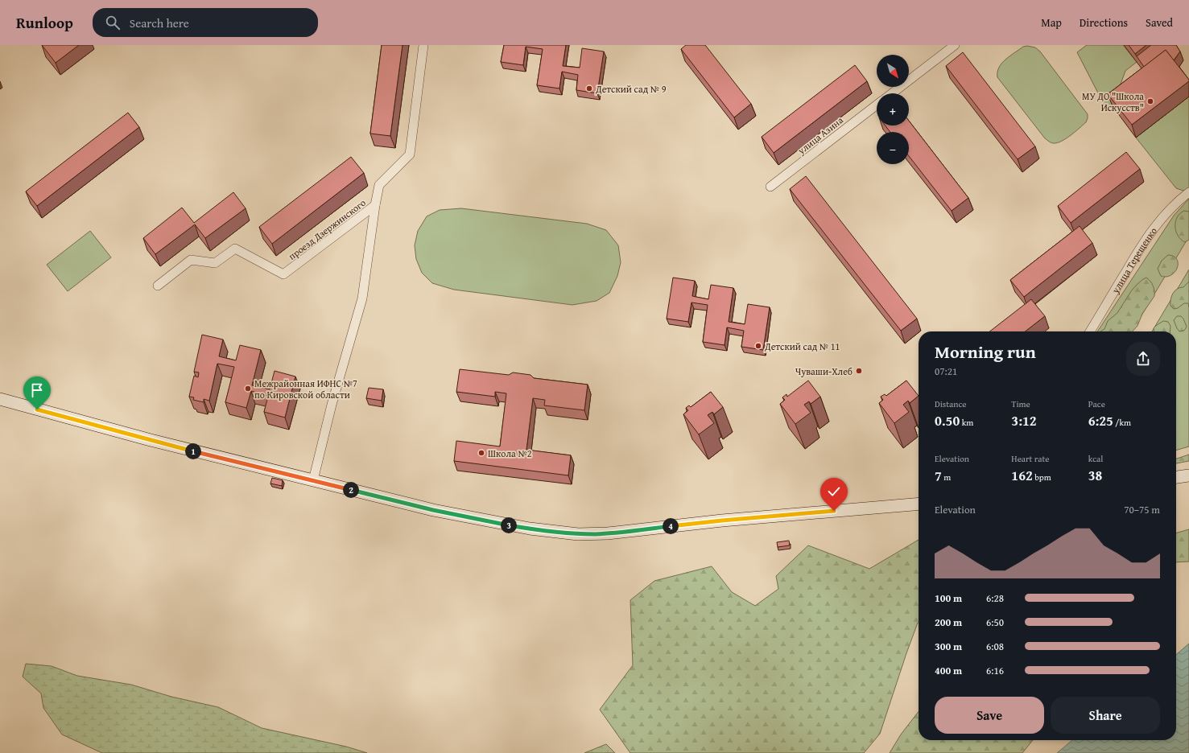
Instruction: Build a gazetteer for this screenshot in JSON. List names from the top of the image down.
{
  "streets": {
    "street": ["улица Азина", "проезд Дзержинского", "улица Терещенко"]
  },
  "places": [
    "Детский сад № 9",
    "МУ ДО \"Школа Искусств\"",
    "Детский сад № 11",
    "Чуваши-Хлеб",
    "Межрайонная ИФНС №7 по Кировской области",
    "Школа №2"
  ],
  "north": "bottom right",
  "page": {
    "header": "Runloop",
    "search": "Search here",
    "nav": ["Map", "Directions", "Saved"],
    "map_buttons": ["+", "−"],
    "heading": ["Morning run", "07:21"],
    "stats": [
      ["Distance", "0.50 km"],
      ["Time", "3:12"],
      ["Pace", "6:25 /km"],
      ["Elevation", "7 m"],
      ["Heart rate", "162 bpm"],
      ["kcal", "38"]
    ],
    "pins": [
      "1",
      "2",
      "3",
      "4"
    ],
    "chart": ["Elevation", "70–75 m"],
    "list": [
      {
        "name": "100 m",
        "note": "6:28"
      },
      {
        "name": "200 m",
        "note": "6:50"
      },
      {
        "name": "300 m",
        "note": "6:08"
      },
      {
        "name": "400 m",
        "note": "6:16"
      }
    ],
    "buttons": ["Save", "Share"]
  }
}
